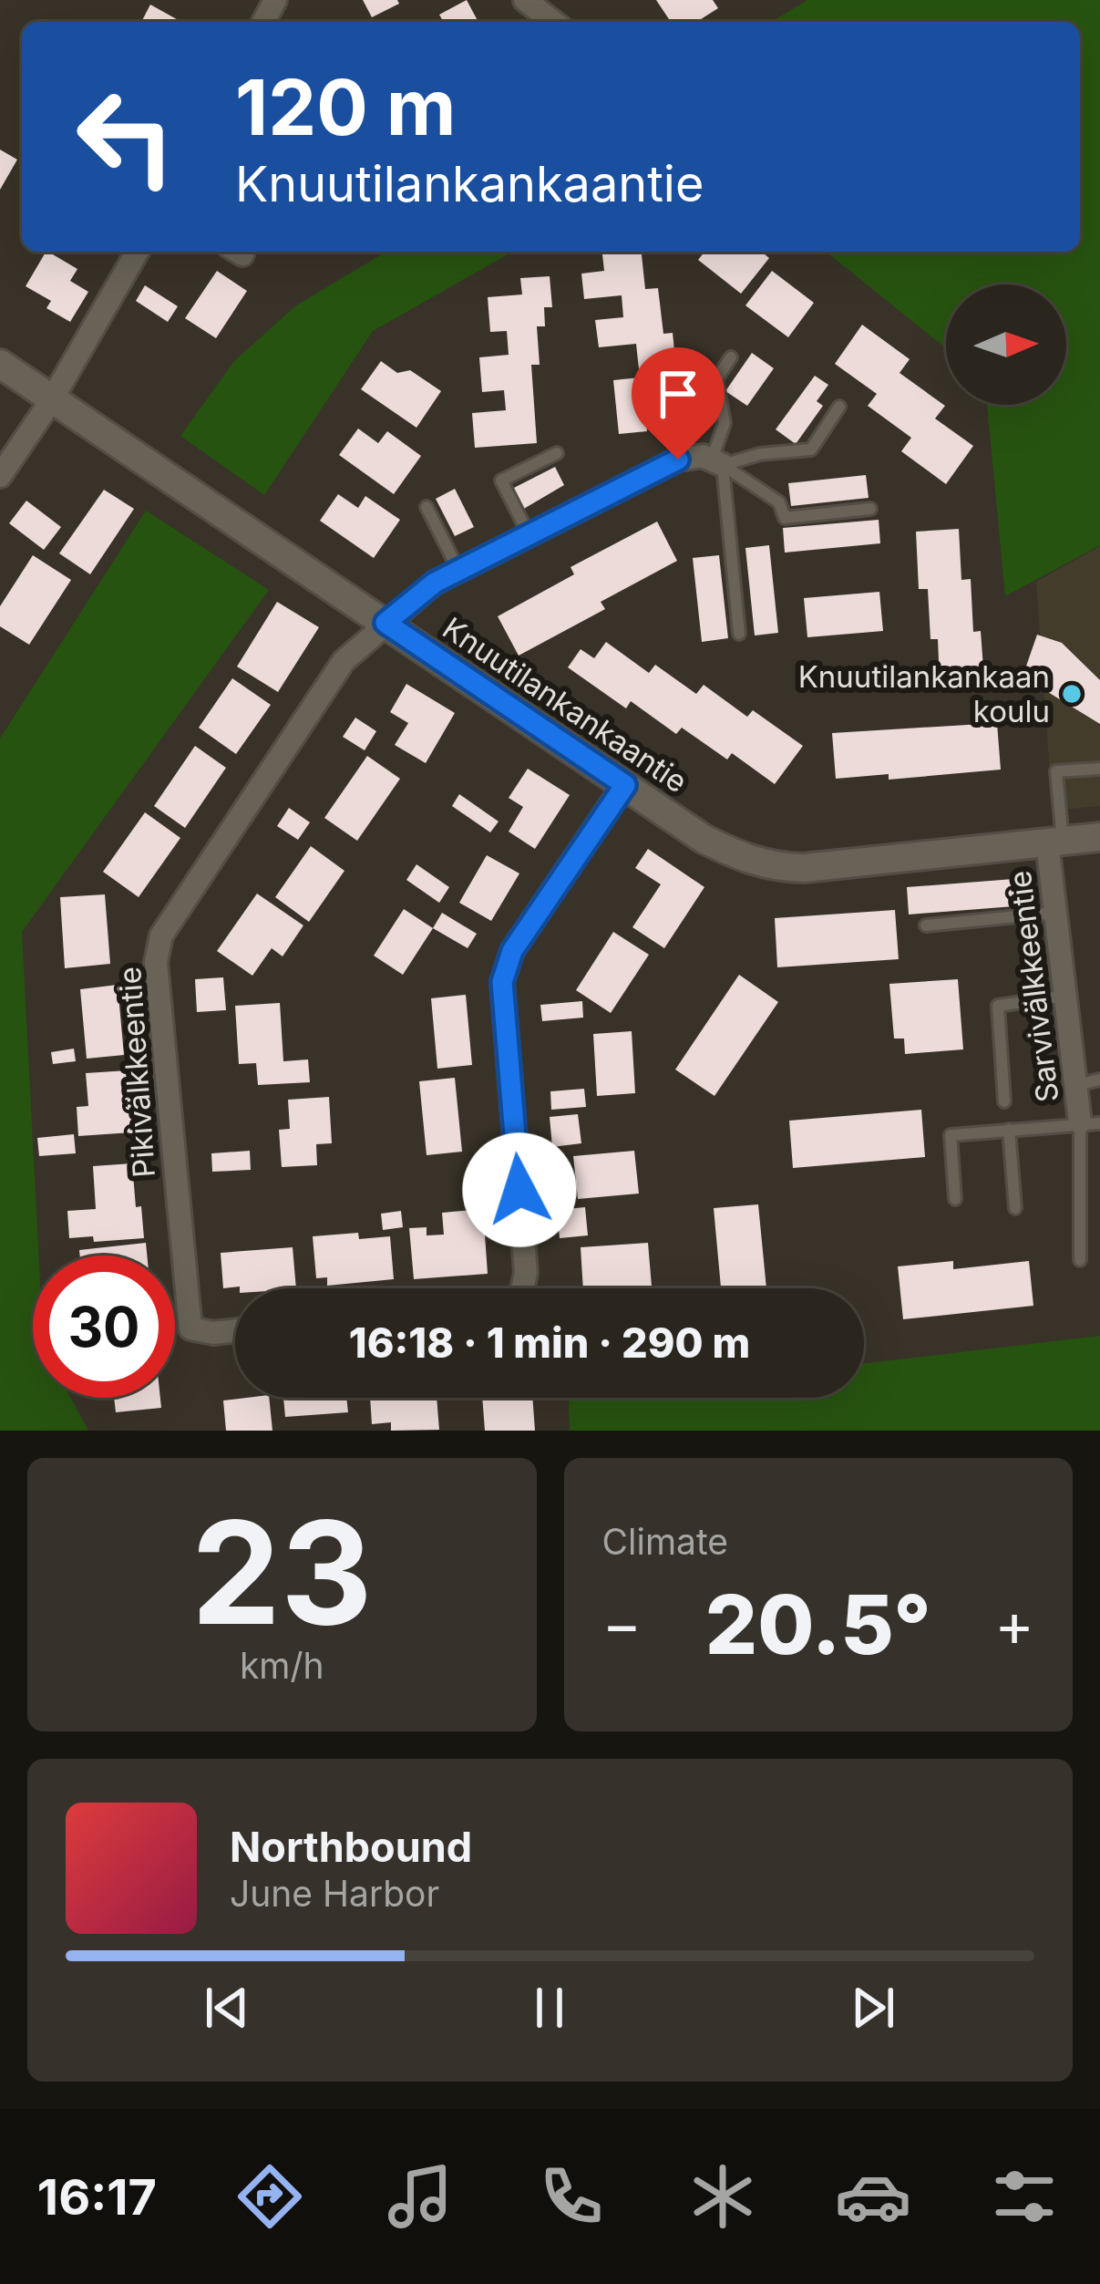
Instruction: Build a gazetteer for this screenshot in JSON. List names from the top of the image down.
{
  "streets": {
    "street": ["Knuutilankankaantie", "Sarvivälkkeentie", "Pikivälkkeentie"]
  },
  "crossings": [
    ["Knuutilankankaantie", "Sarvivälkkeentie"],
    ["Knuutilankankaantie", "Pikivälkkeentie"]
  ],
  "places": ["Knuutilankankaan koulu"],
  "north": "right",
  "page": {
    "turn": ["120 m", "Knuutilankankaantie"],
    "limit": "30",
    "trip": "16:18 · 1 min · 290 m",
    "tile": [
      ["23", "km/h"],
      "Climate"
    ],
    "heat": ["−", "20.5°", "+"],
    "song": ["Northbound", "June Harbor"],
    "tabs": "16:17"
  }
}
